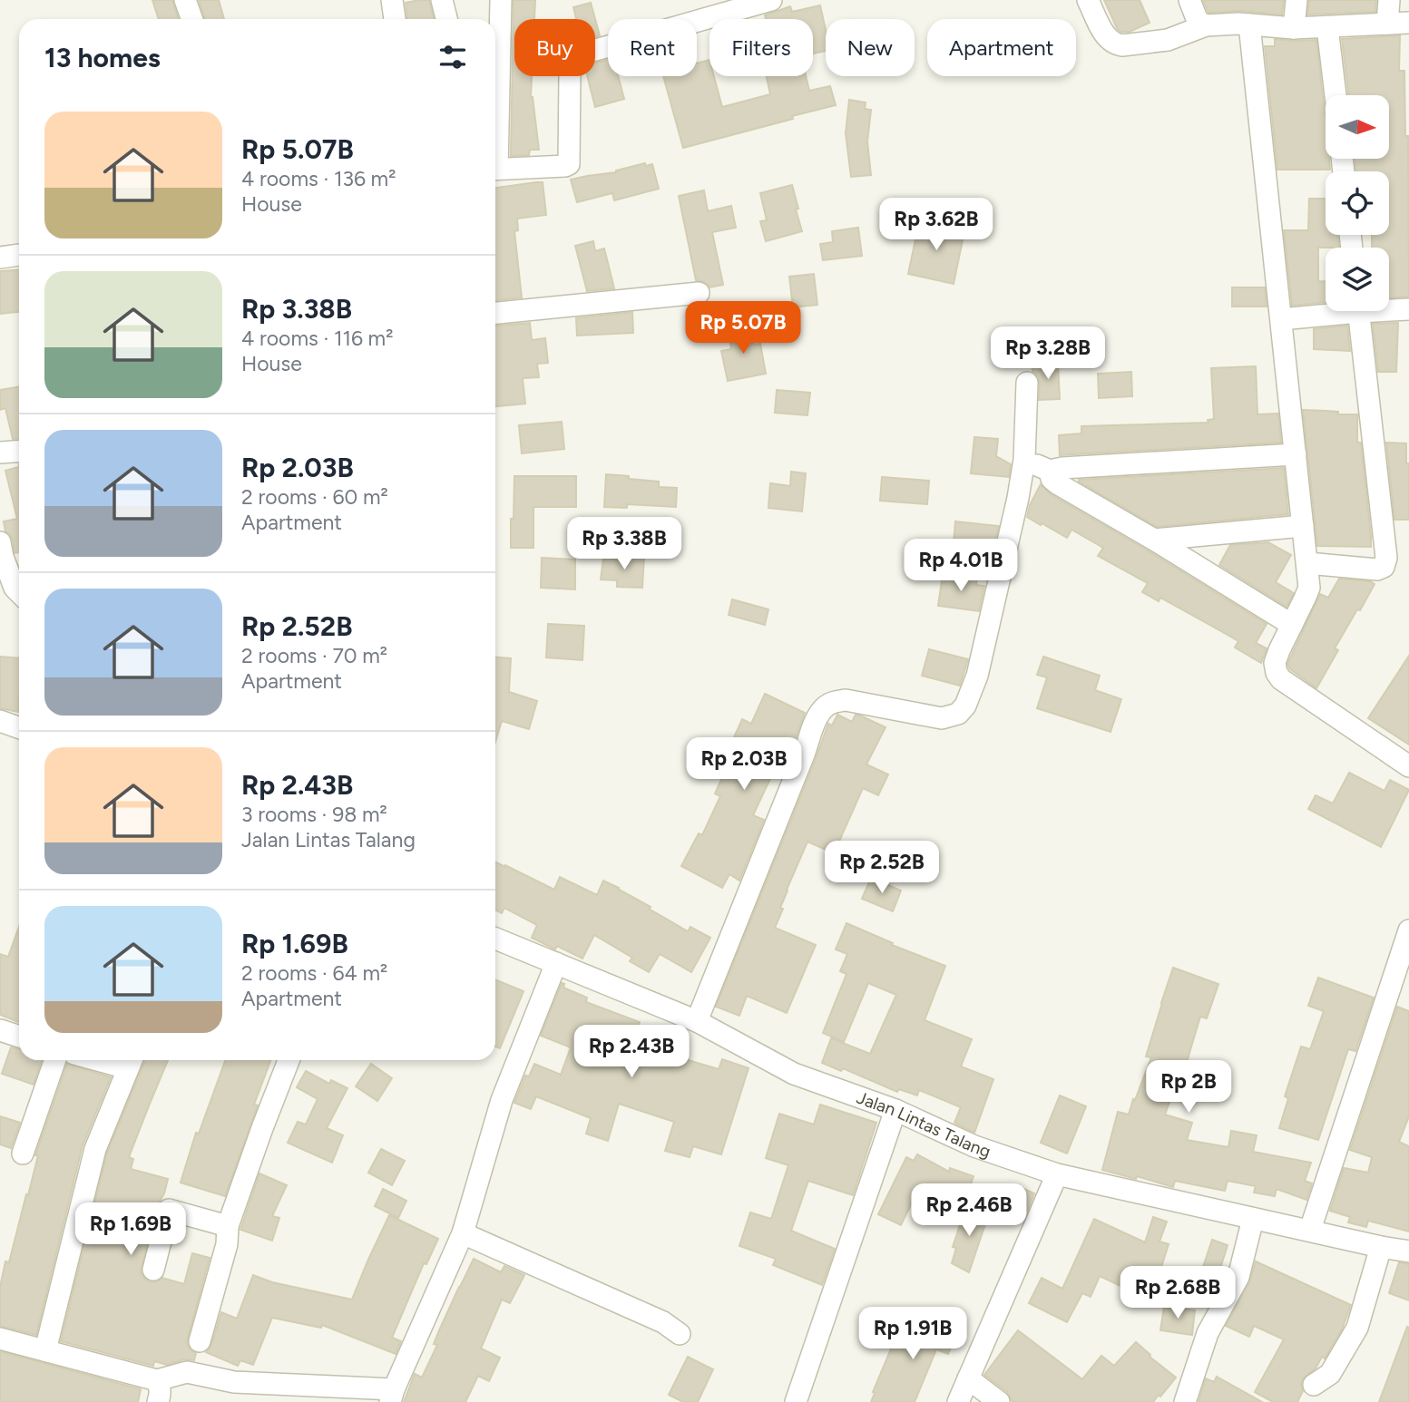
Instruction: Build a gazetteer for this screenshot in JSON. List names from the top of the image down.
{
  "streets": {
    "street": ["Jalan Lintas Talang"]
  },
  "north": "right",
  "page": {
    "chip": [
      "Buy",
      "Rent",
      "Filters",
      "New",
      "Apartment"
    ],
    "heading": "13 homes",
    "list": [
      {
        "name": "Rp 5.07B",
        "note": "4 rooms · 136 m² · House"
      },
      {
        "name": "Rp 3.38B",
        "note": "4 rooms · 116 m² · House"
      },
      {
        "name": "Rp 2.03B",
        "note": "2 rooms · 60 m² · Apartment"
      },
      {
        "name": "Rp 2.52B",
        "note": "2 rooms · 70 m² · Apartment"
      },
      {
        "name": "Rp 2.43B",
        "note": "3 rooms · 98 m² · Jalan Lintas Talang"
      },
      {
        "name": "Rp 1.69B",
        "note": "2 rooms · 64 m² · Apartment"
      }
    ],
    "price": [
      "Rp 3.62B",
      "Rp 5.07B",
      "Rp 3.28B",
      "Rp 3.38B",
      "Rp 4.01B",
      "Rp 2.03B",
      "Rp 2.52B",
      "Rp 2.43B",
      "Rp 2B",
      "Rp 2.46B",
      "Rp 1.69B",
      "Rp 2.68B",
      "Rp 1.91B"
    ]
  }
}
